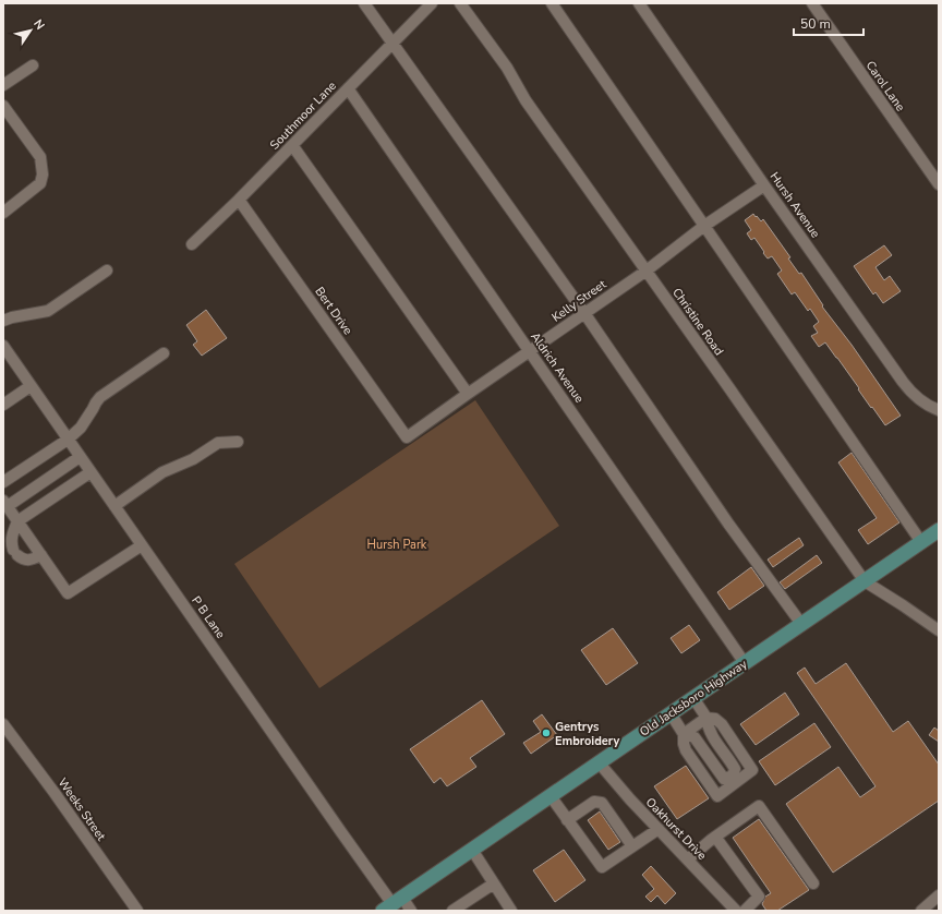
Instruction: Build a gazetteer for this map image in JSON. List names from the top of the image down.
{
  "streets": {
    "main road": ["Old Jacksboro Highway"],
    "street": [
      "Carol Lane",
      "Southmoor Lane",
      "Hursh Avenue",
      "Kelly Street",
      "Bert Drive",
      "Christine Road",
      "Aldrich Avenue",
      "P B Lane",
      "Weeks Street",
      "Oakhurst Drive"
    ]
  },
  "crossings": [
    ["Southmoor Lane", "Bert Drive"],
    ["Southmoor Lane", "Aldrich Avenue"],
    ["Hursh Avenue", "Kelly Street"],
    ["Kelly Street", "Bert Drive"],
    ["Kelly Street", "Christine Road"],
    ["Kelly Street", "Aldrich Avenue"],
    ["Christine Road", "Old Jacksboro Highway"],
    ["Aldrich Avenue", "Old Jacksboro Highway"],
    ["P B Lane", "Old Jacksboro Highway"],
    ["Old Jacksboro Highway", "Oakhurst Drive"]
  ],
  "parks": ["Hursh Park"],
  "places": ["Gentrys Embroidery"],
  "scale_bar": "50 m",
  "north": "top right"
}
